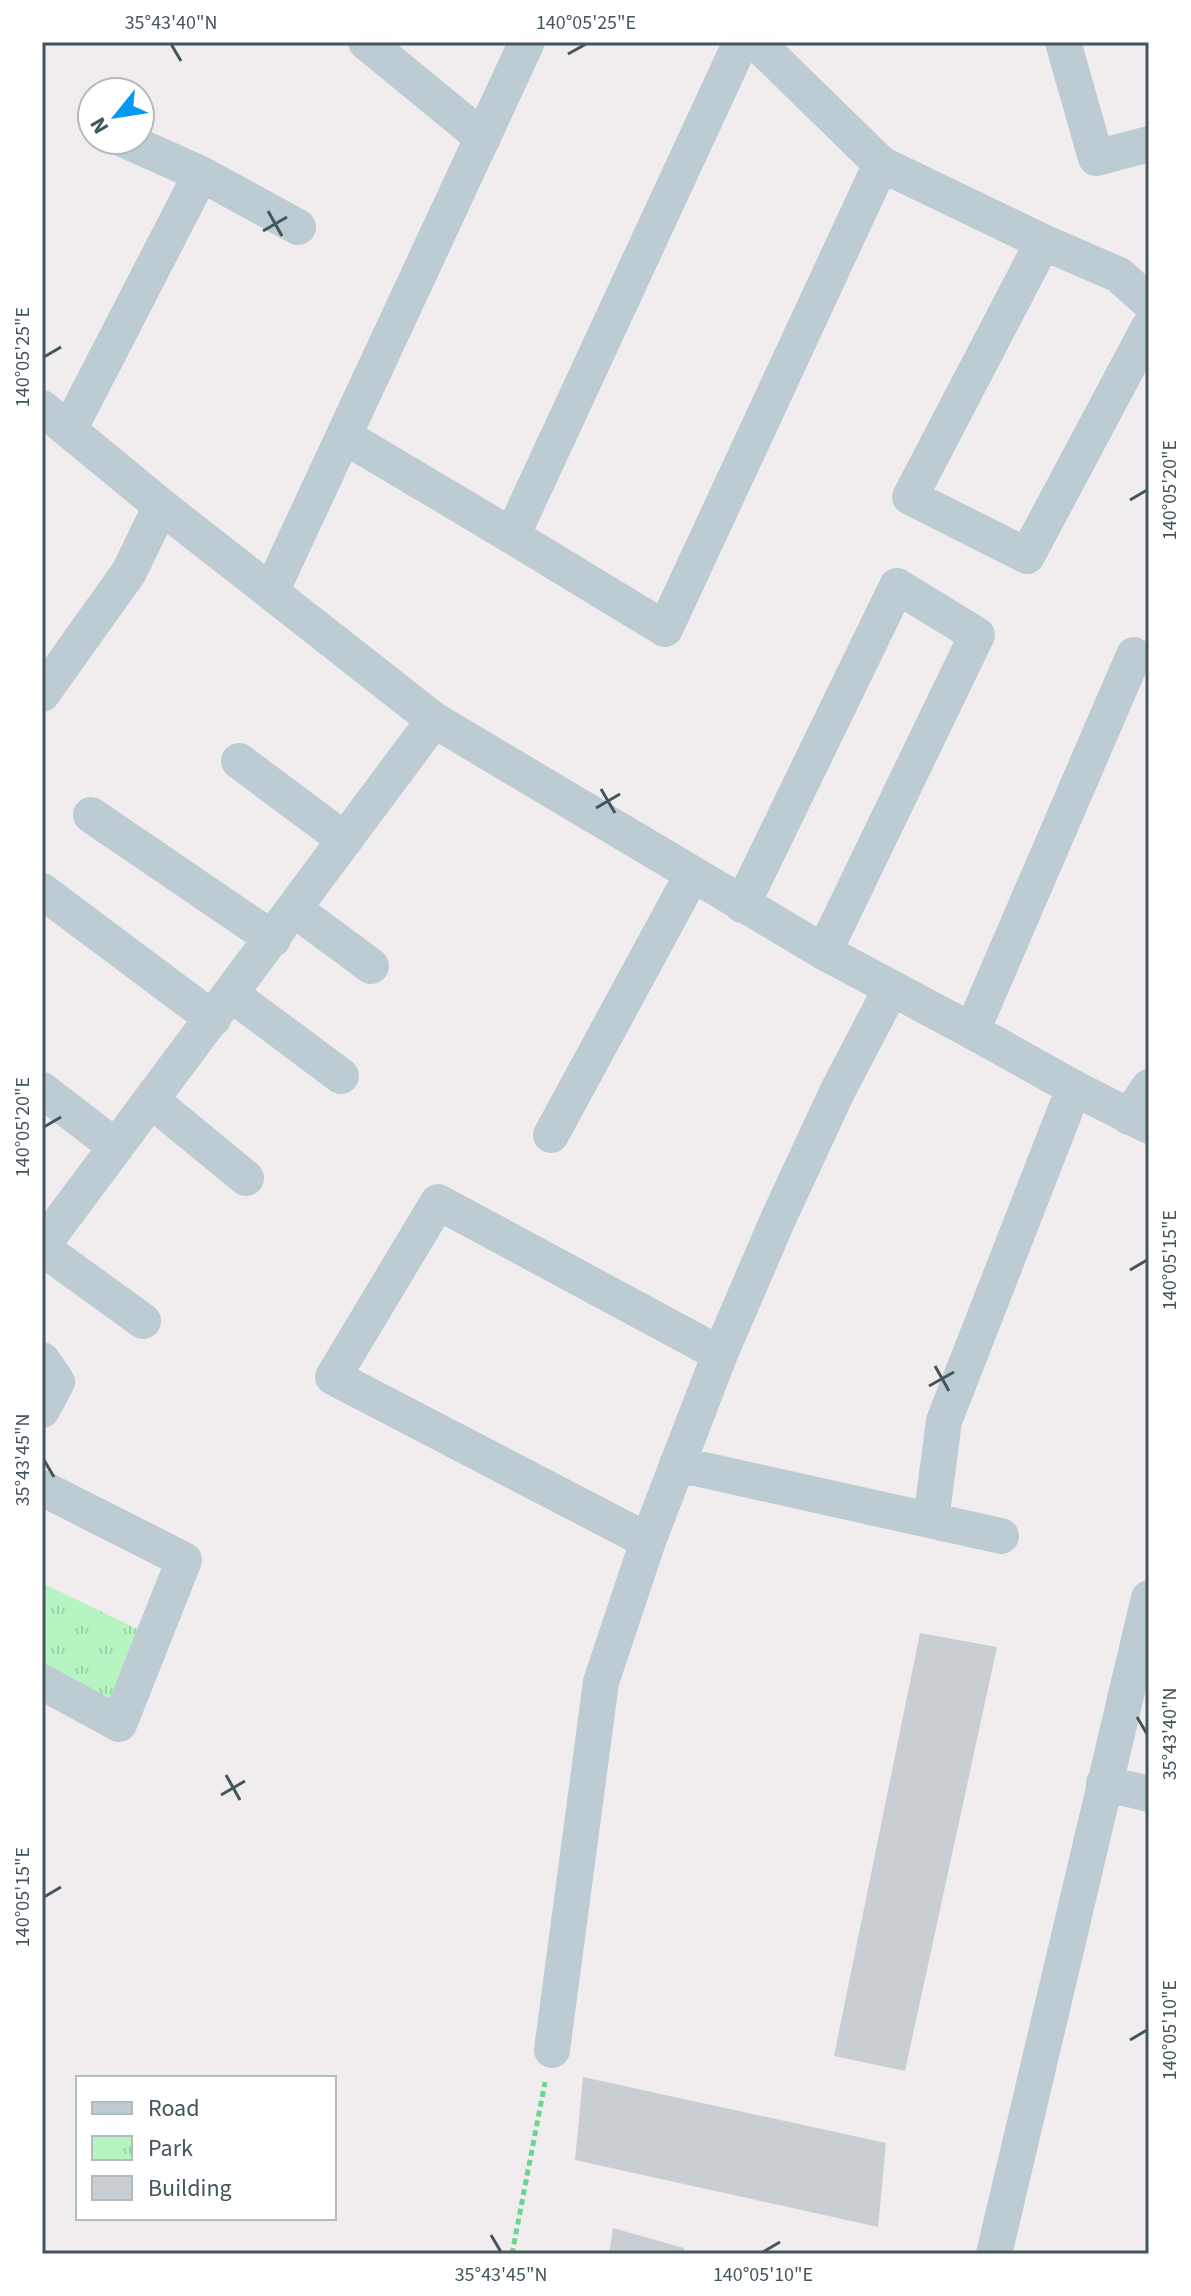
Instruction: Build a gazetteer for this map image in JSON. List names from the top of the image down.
{
  "legend": ["Road", "Park", "Building"],
  "north": "bottom left",
  "coordinates": [
    "35°43'40\"N",
    "140°05'25\"E",
    "140°05'20\"E",
    "140°05'15\"E",
    "35°43'45\"N",
    "140°05'10\"E"
  ]
}
